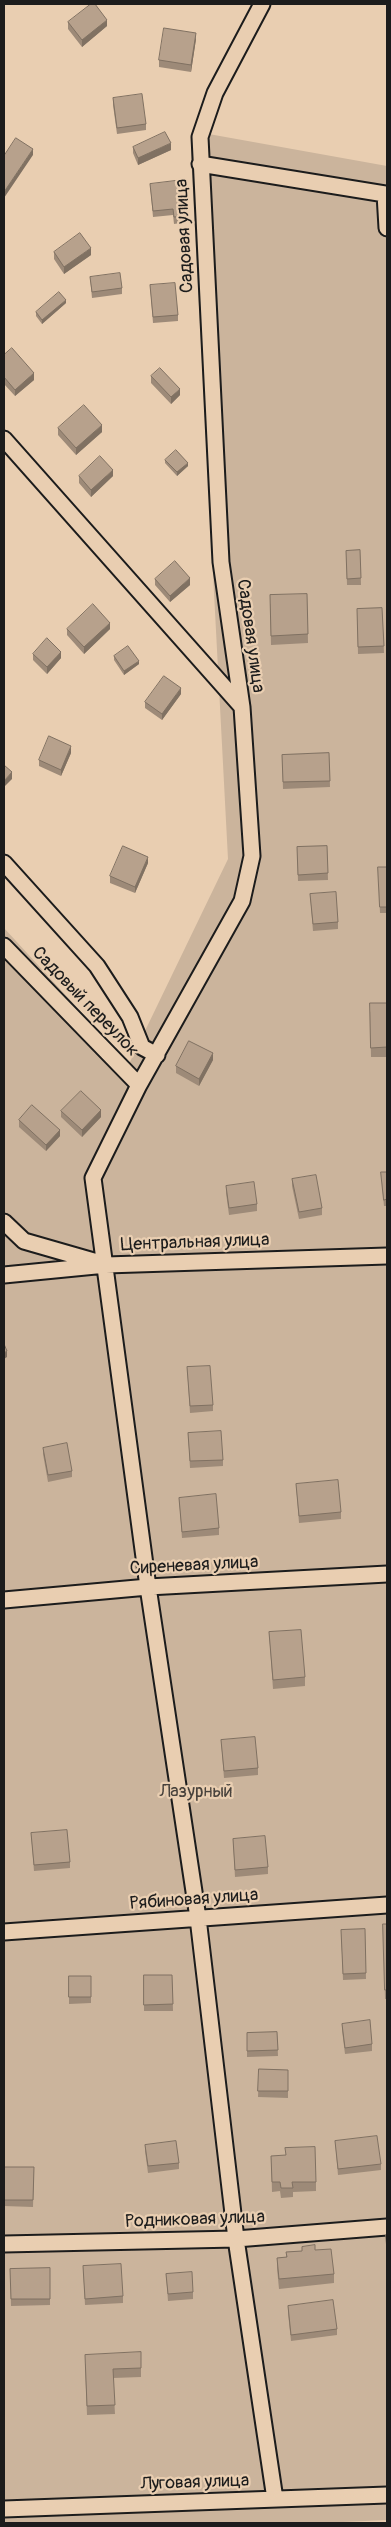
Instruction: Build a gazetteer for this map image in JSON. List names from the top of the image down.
{
  "streets": {
    "street": [
      "Садовая улица",
      "Садовый переулок",
      "Центральная улица",
      "Сиреневая улица",
      "Рябиновая улица",
      "Родниковая улица",
      "Луговая улица"
    ]
  },
  "crossings": [
    ["Садовая улица", "Садовый переулок"],
    ["Садовая улица", "Центральная улица"],
    ["Садовая улица", "Сиреневая улица"],
    ["Садовая улица", "Рябиновая улица"],
    ["Садовая улица", "Родниковая улица"],
    ["Садовая улица", "Луговая улица"]
  ],
  "parks": ["Лазурный"]
}
